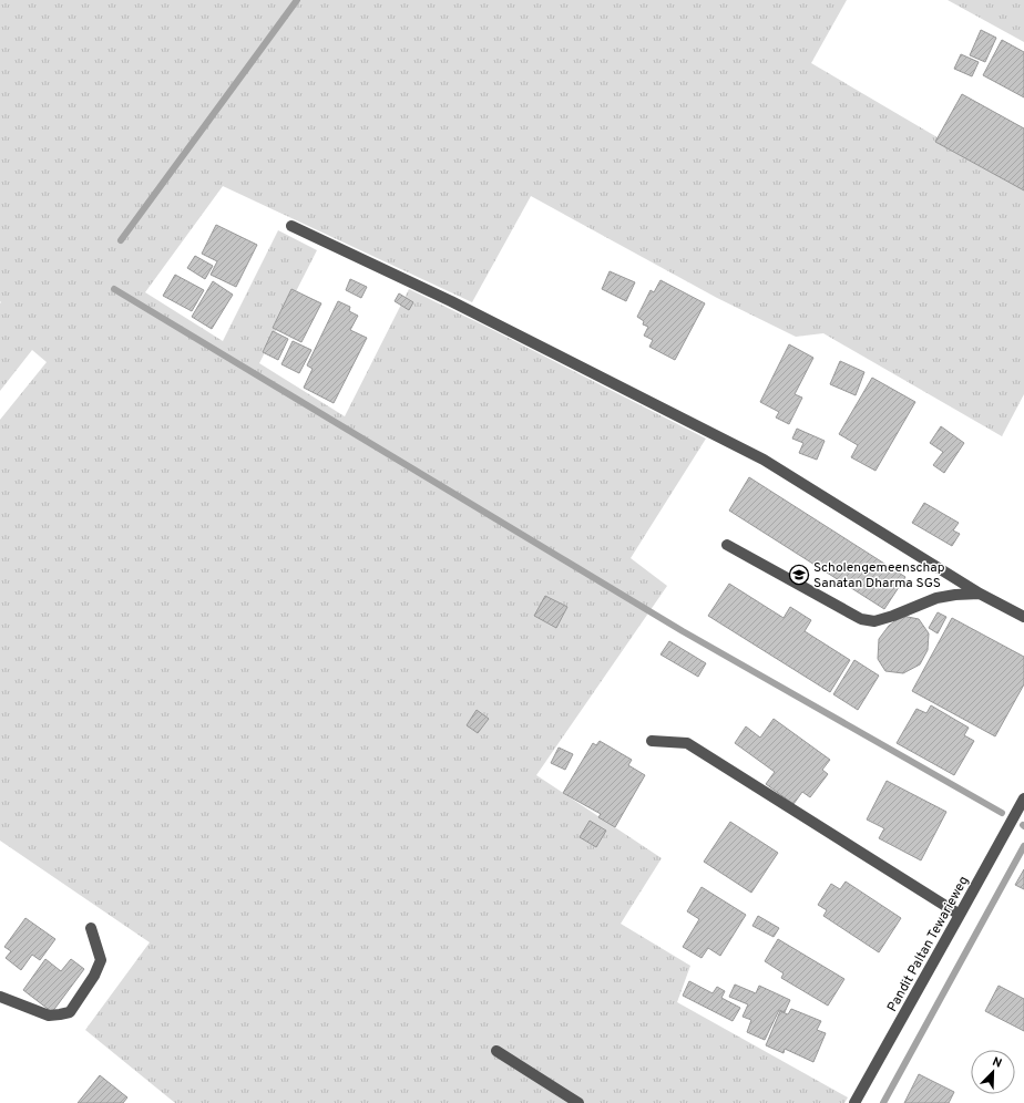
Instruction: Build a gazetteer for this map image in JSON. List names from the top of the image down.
{
  "streets": {
    "street": ["Pandit Paltan Tewarieweg"]
  },
  "places": {
    "school or university": ["Scholengemeenschap Sanatan Dharma SGS"]
  },
  "north": "top right"
}
